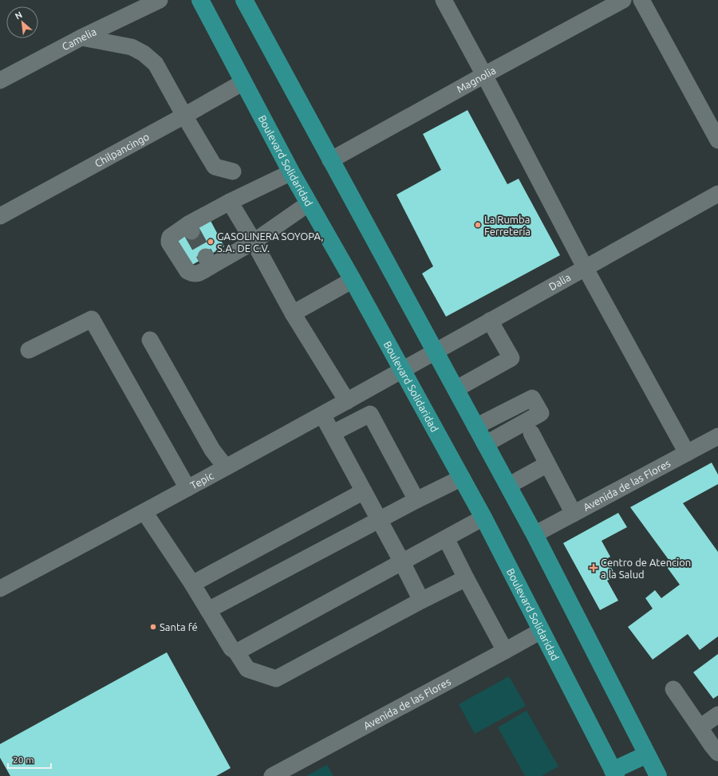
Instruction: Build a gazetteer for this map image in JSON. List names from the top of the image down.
{
  "streets": {
    "main road": ["Boulevard Solidaridad"],
    "street": [
      "Camelia",
      "Magnolia",
      "Chilpancingo",
      "Dalia",
      "Tepic",
      "Avenida de las Flores"
    ]
  },
  "crossings": [
    ["Chilpancingo", "Boulevard Solidaridad"],
    ["Boulevard Solidaridad", "Dalia"],
    ["Boulevard Solidaridad", "Tepic"],
    ["Boulevard Solidaridad", "Avenida de las Flores"],
    ["Dalia", "Tepic"]
  ],
  "places": {
    "other": ["La Rumba Ferretería", "GASOLINERA SOYOPA, S.A. DE C.V.", "Santa fé"],
    "health": ["Centro de Atencion a la Salud"]
  },
  "scale_bar": "20 m",
  "north": "top left"
}
